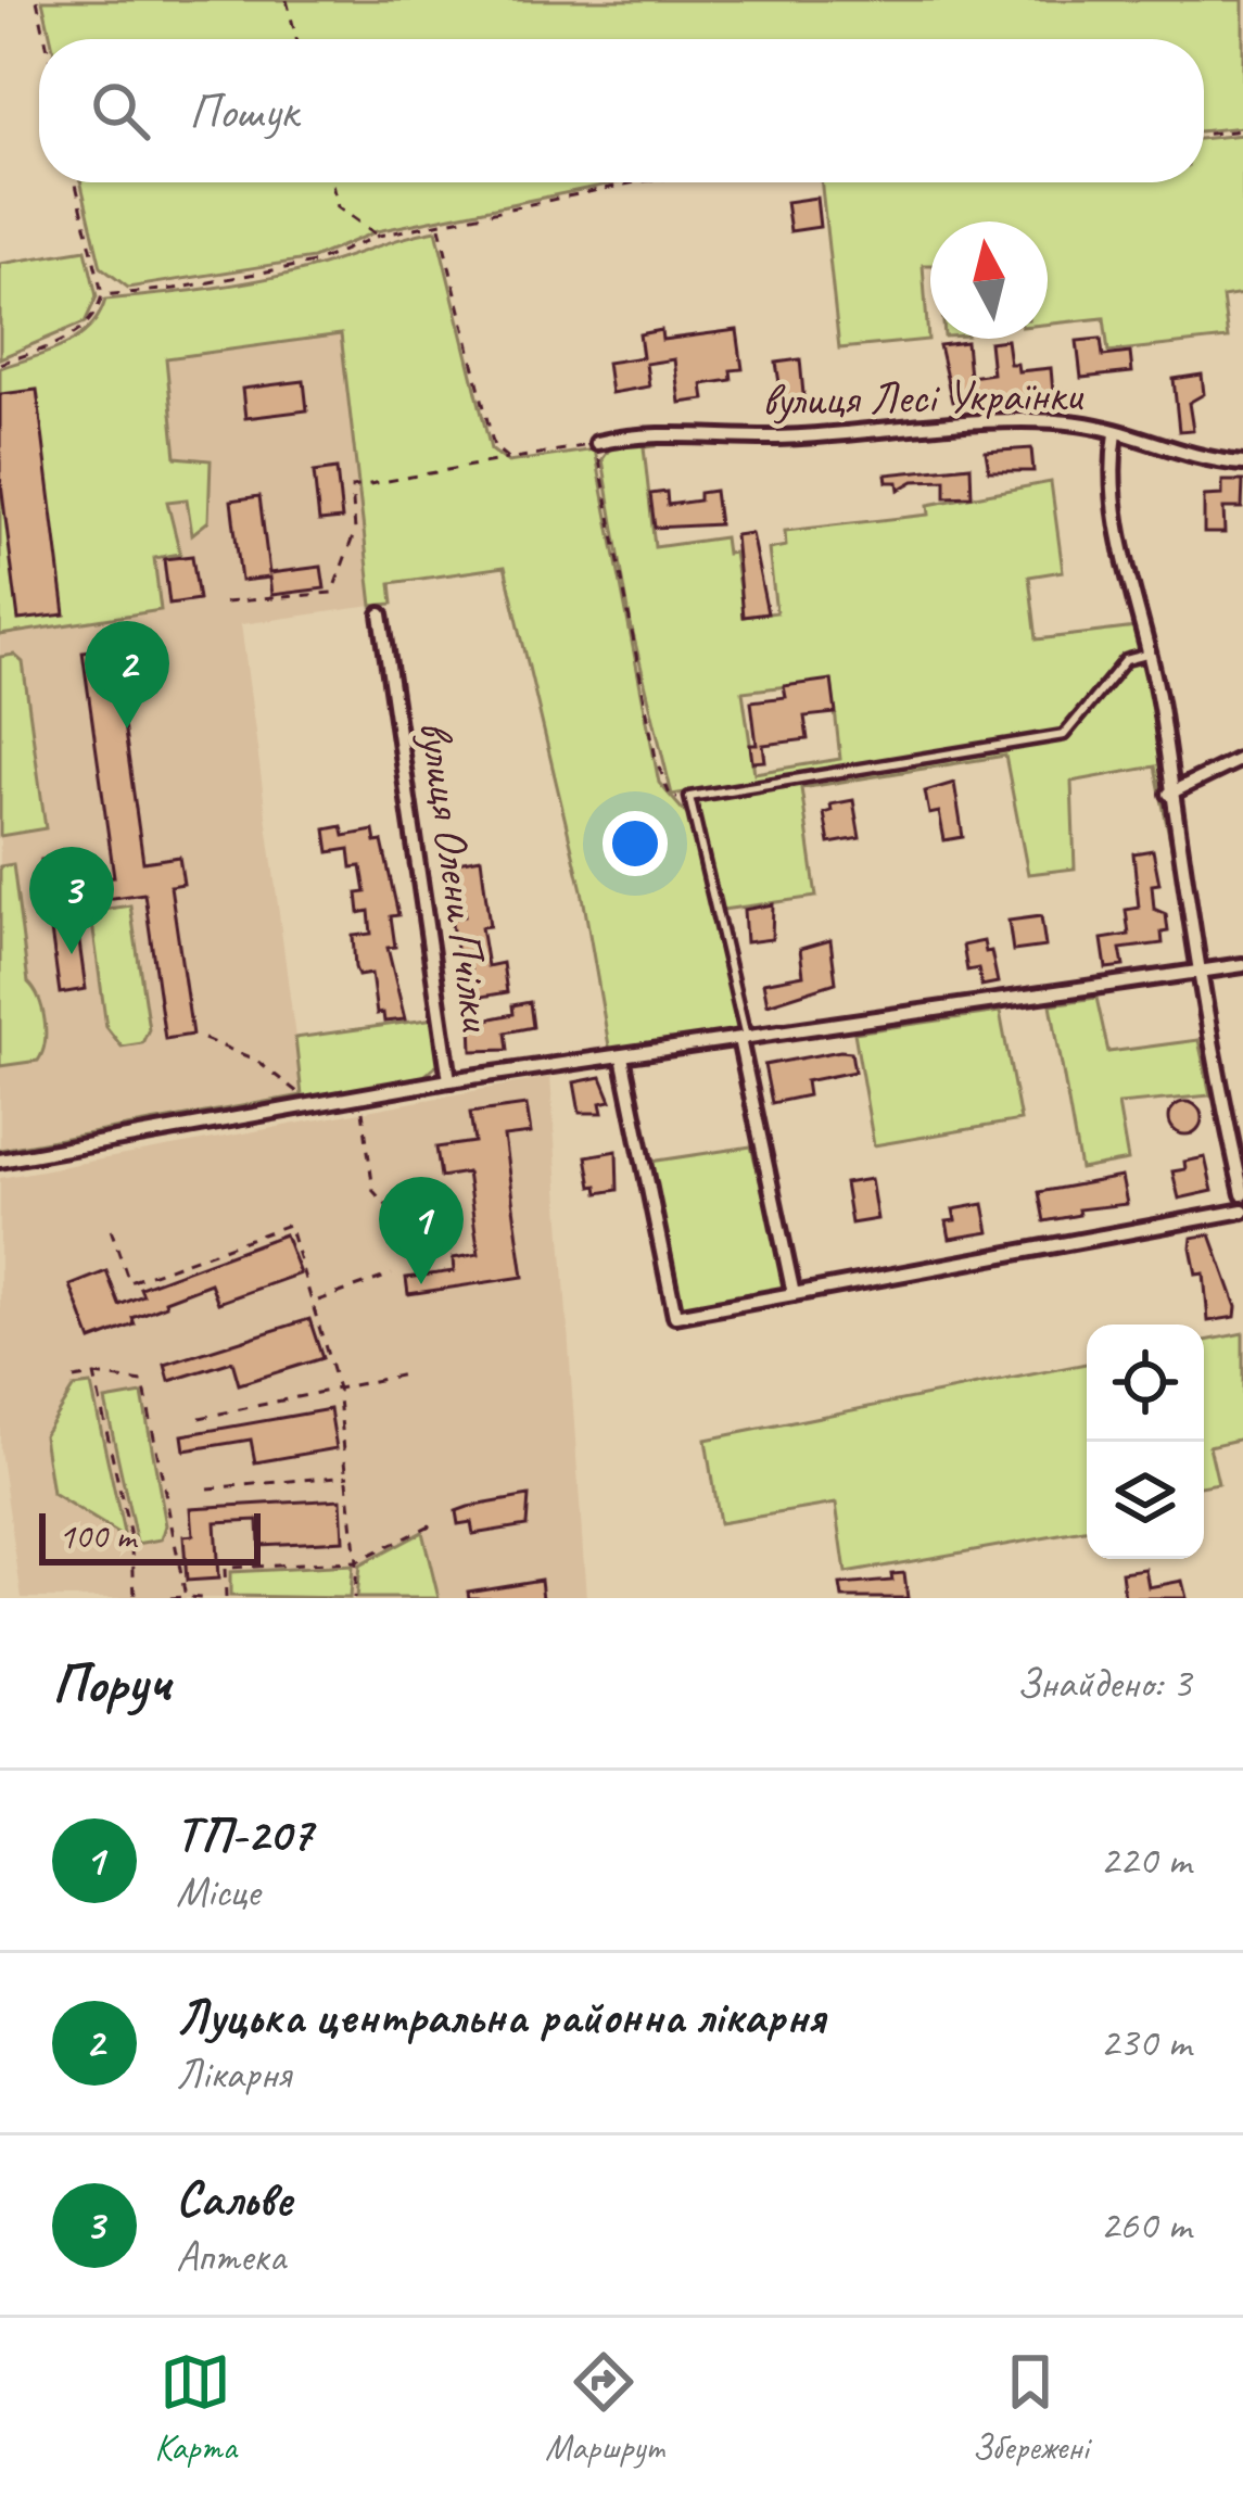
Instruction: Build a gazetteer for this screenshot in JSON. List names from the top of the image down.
{
  "streets": {
    "street": ["вулиця Лесі Українки", "вулиця Олени Пчілки"]
  },
  "scale_bar": "100 m",
  "north": "top",
  "page": {
    "search": "Пошук",
    "pins": ["2", "3", "1"],
    "scale": "100 m",
    "heading": ["Поруч", "Знайдено: 3"],
    "list": [
      {
        "mark": "1",
        "name": "ТП-207",
        "note": "Місце",
        "value": "220 m"
      },
      {
        "mark": "2",
        "name": "Луцька центральна районна лікарня",
        "note": "Лікарня",
        "value": "230 m"
      },
      {
        "mark": "3",
        "name": "Сальве",
        "note": "Аптека",
        "value": "260 m"
      }
    ],
    "nav": ["Карта", "Маршрут", "Збережені"]
  }
}
